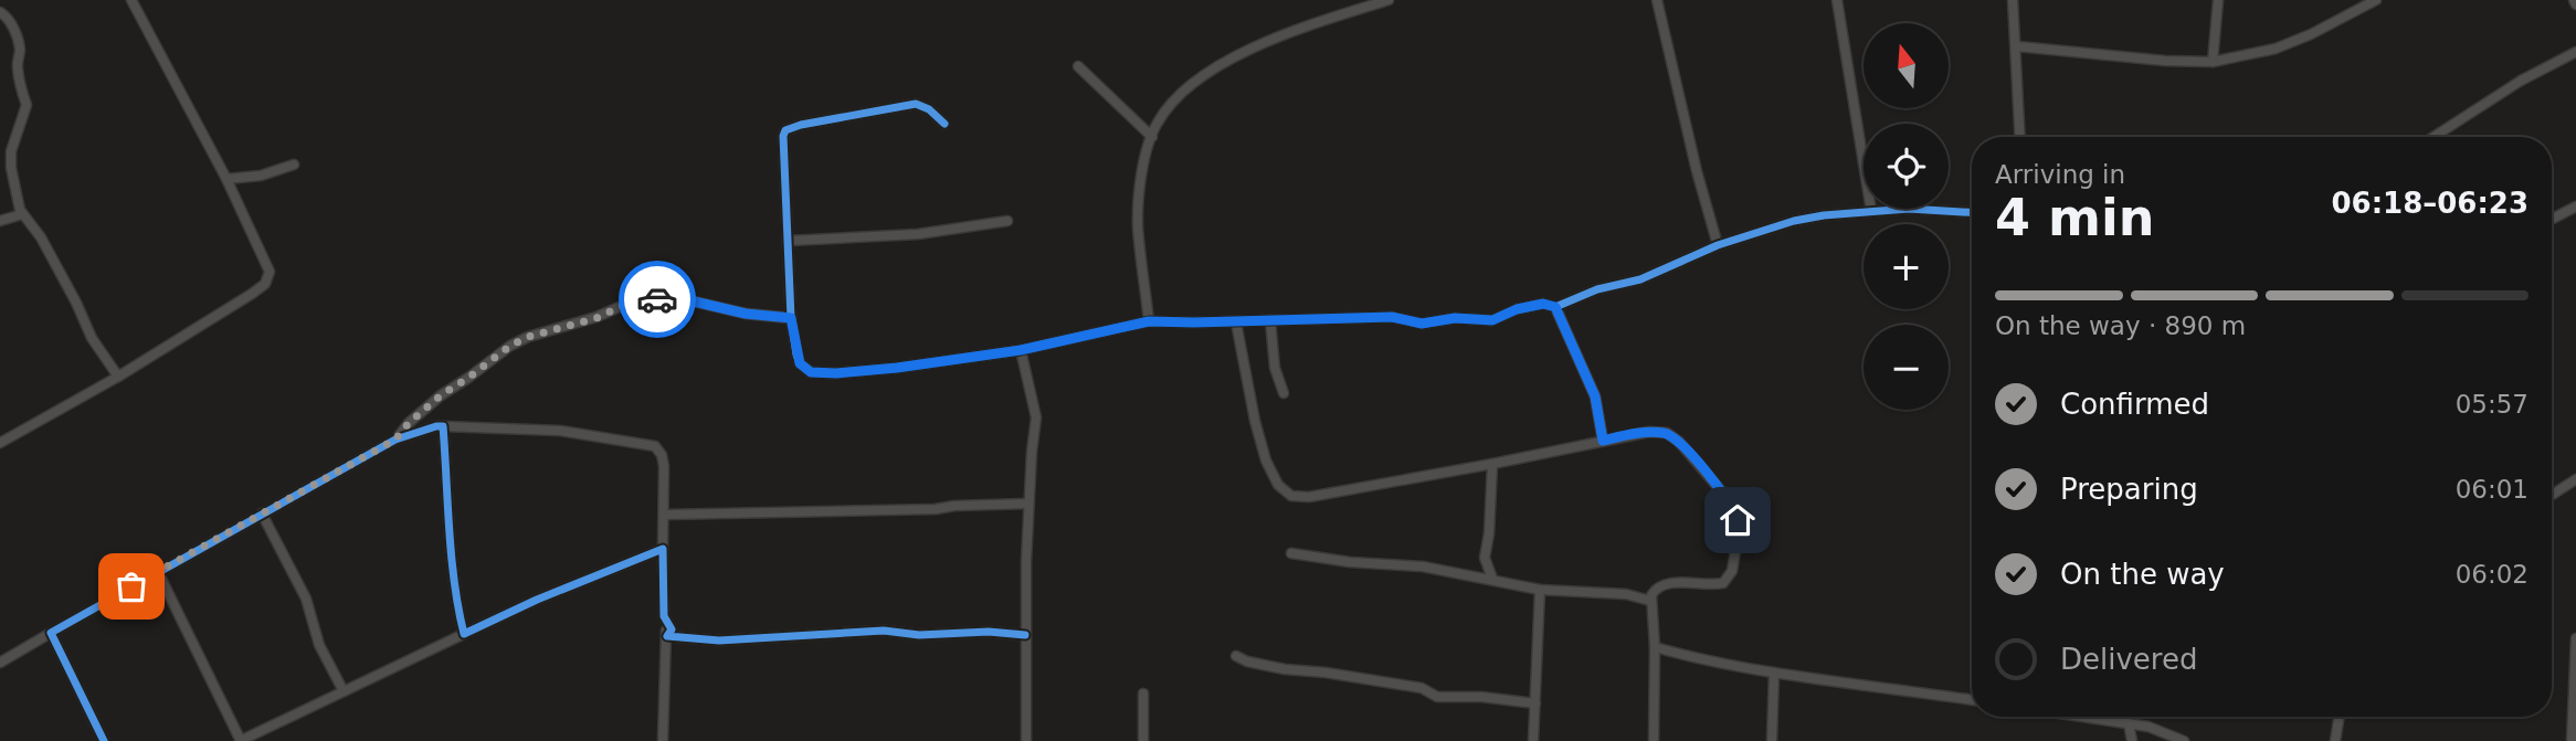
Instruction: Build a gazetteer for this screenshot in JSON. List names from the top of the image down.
{
  "north": "top",
  "page": {
    "map_buttons": ["+", "−"],
    "heading": ["4 min", "Arriving in", "06:18–06:23"],
    "bar": "On the way · 890 m",
    "list": [
      ["Confirmed", "05:57"],
      ["Preparing", "06:01"],
      ["On the way", "06:02"],
      "Delivered"
    ]
  }
}
